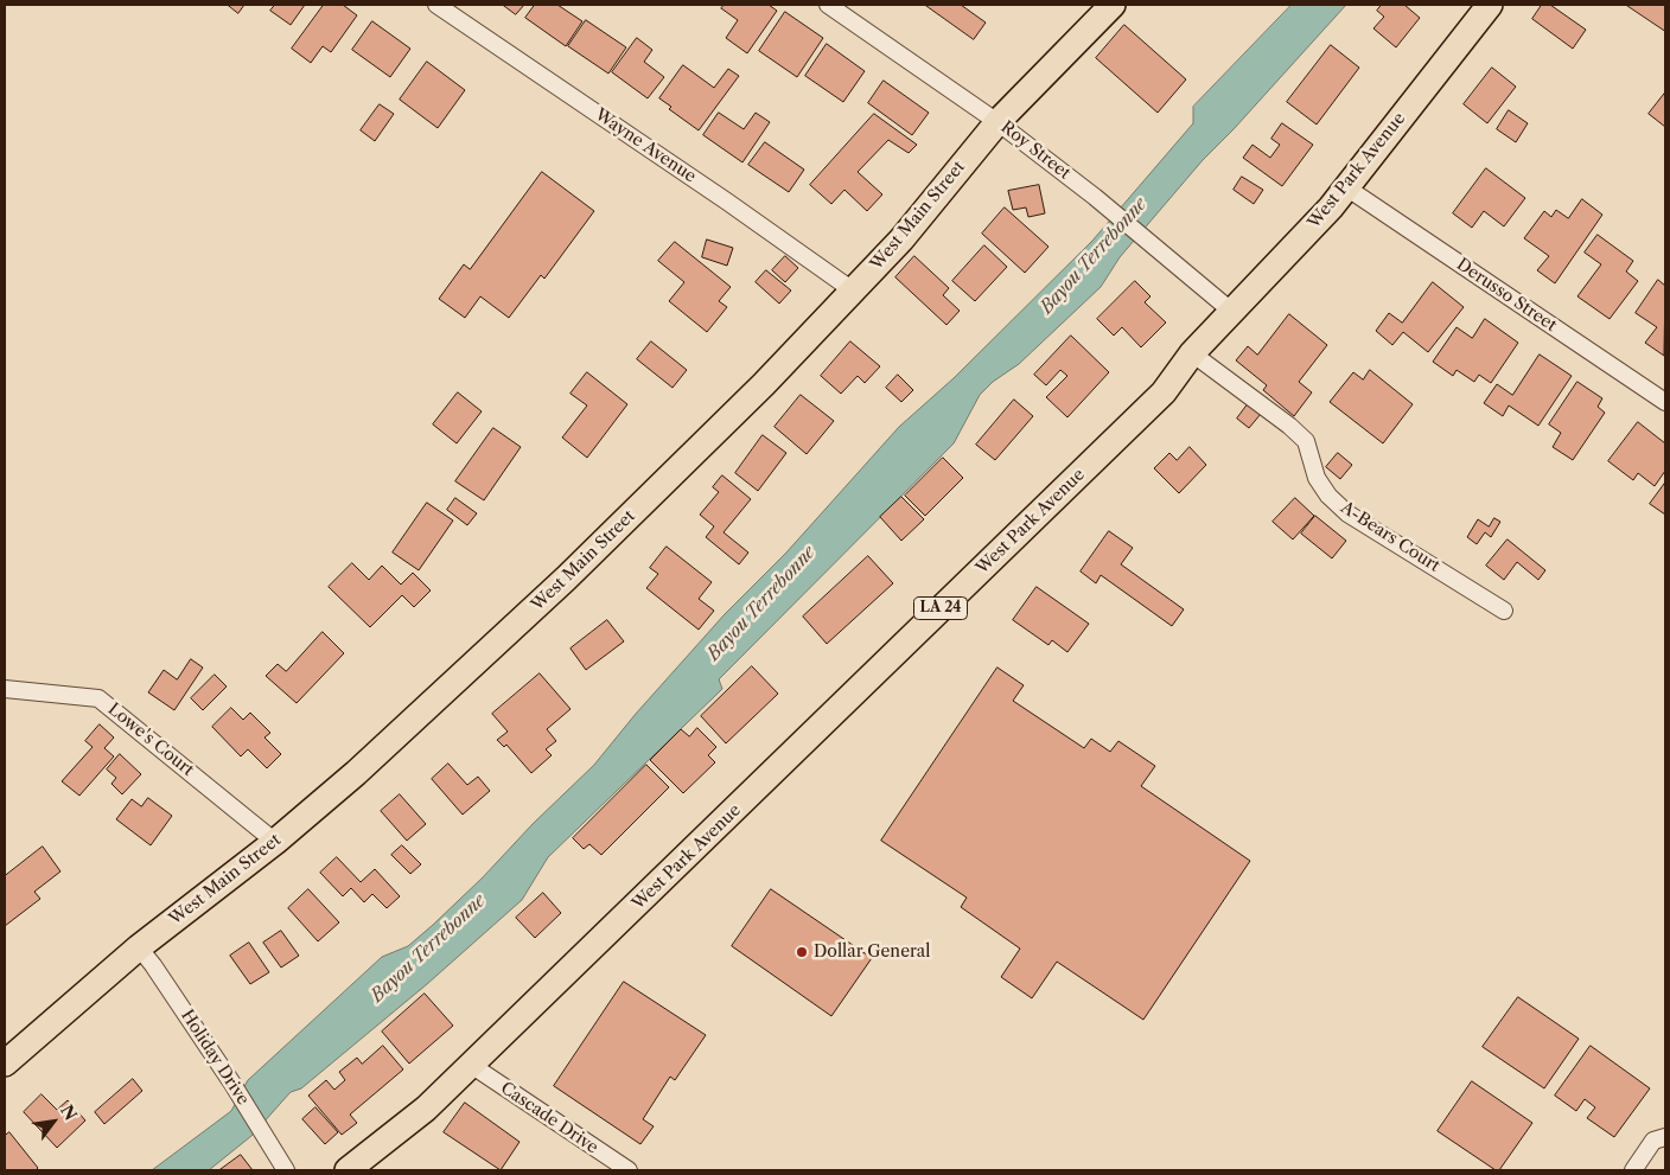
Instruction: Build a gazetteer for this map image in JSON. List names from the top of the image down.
{
  "streets": {
    "main road": ["West Park Avenue", "West Main Street", "LA 24"],
    "street": [
      "Wayne Avenue",
      "Roy Street",
      "Derusso Street",
      "A-Bears Court",
      "Lowe's Court",
      "Holiday Drive",
      "Cascade Drive"
    ]
  },
  "crossings": [
    ["Wayne Avenue", "West Main Street"],
    ["Roy Street", "West Park Avenue"],
    ["Roy Street", "West Main Street"],
    ["West Park Avenue", "Derusso Street"],
    ["West Park Avenue", "A-Bears Court"],
    ["West Park Avenue", "Cascade Drive"],
    ["West Main Street", "Lowe's Court"],
    ["West Main Street", "Holiday Drive"]
  ],
  "water": ["Bayou Terrebonne"],
  "places": ["Dollar General"],
  "north": "top right"
}
